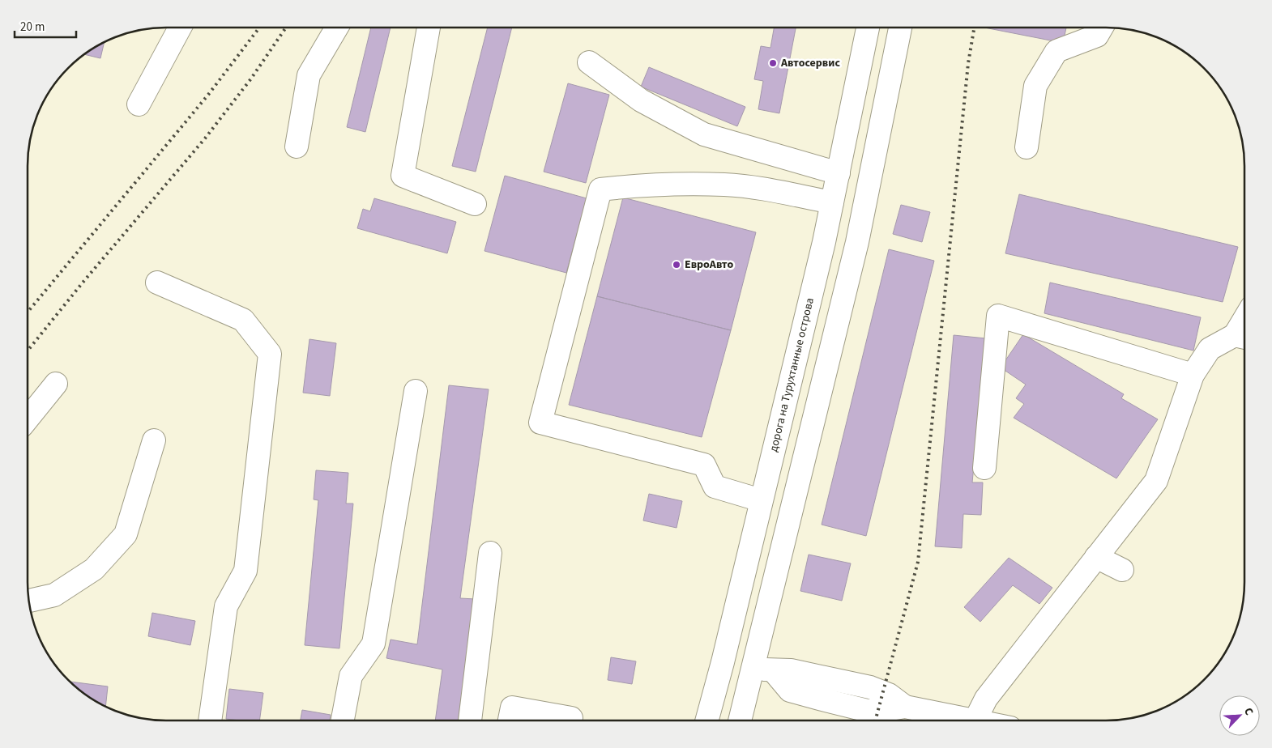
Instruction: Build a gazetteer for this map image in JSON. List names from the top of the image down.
{
  "streets": {
    "street": ["дорога на Турухтанные острова"]
  },
  "places": ["Автосервис", "ЕвроАвто"],
  "scale_bar": "20 m",
  "north": "top right"
}
